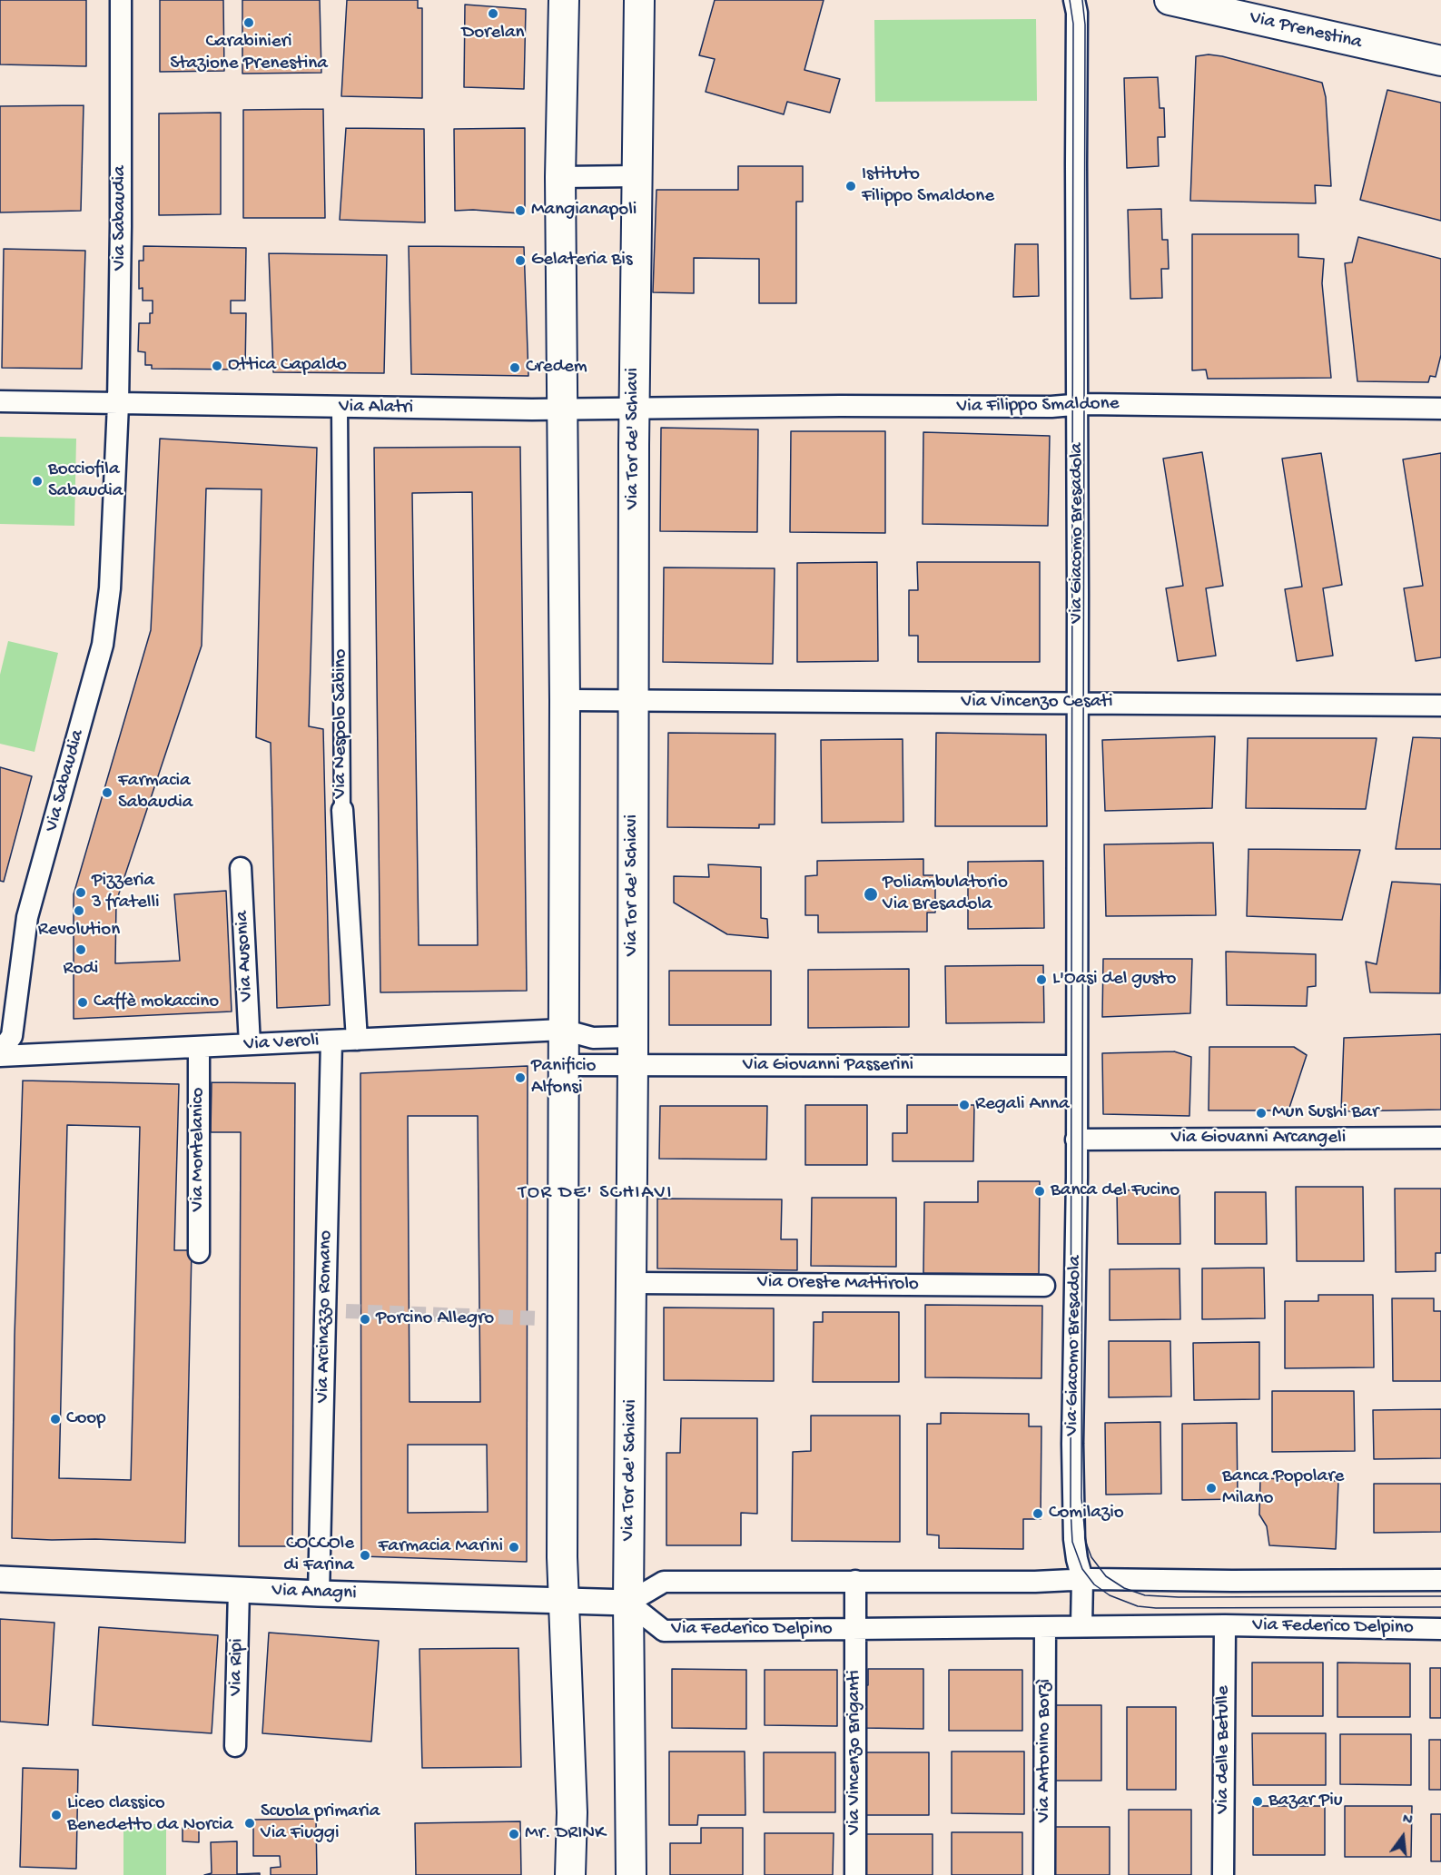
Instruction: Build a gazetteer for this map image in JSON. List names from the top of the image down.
{
  "streets": {
    "main road": ["Via Prenestina", "Via Tor de' Schiavi"],
    "street": [
      "Via Sabaudia",
      "Via Filippo Smaldone",
      "Via Alatri",
      "Via Giacomo Bresadola",
      "Via Vincenzo Cesati",
      "Via Nespolo Sabino",
      "Via Ausonia",
      "Via Veroli",
      "Via Giovanni Passerini",
      "Via Giovanni Arcangeli",
      "Via Montelanico",
      "Via Oreste Mattirolo",
      "Via Arcinazzo Romano",
      "Via Anagni",
      "Via Federico Delpino",
      "Via Ripi",
      "Via delle Betulle",
      "Via Antonino Borzì",
      "Via Vincenzo Briganti"
    ]
  },
  "crossings": [
    ["Via Sabaudia", "Via Alatri"],
    ["Via Sabaudia", "Via Veroli"],
    ["Via Filippo Smaldone", "Via Alatri"],
    ["Via Filippo Smaldone", "Via Tor de' Schiavi"],
    ["Via Filippo Smaldone", "Via Giacomo Bresadola"],
    ["Via Alatri", "Via Tor de' Schiavi"],
    ["Via Alatri", "Via Nespolo Sabino"],
    ["Via Tor de' Schiavi", "Via Vincenzo Cesati"],
    ["Via Tor de' Schiavi", "Via Giovanni Passerini"],
    ["Via Tor de' Schiavi", "Via Oreste Mattirolo"],
    ["Via Tor de' Schiavi", "Via Anagni"],
    ["Via Tor de' Schiavi", "Via Federico Delpino"],
    ["Via Giacomo Bresadola", "Via Vincenzo Cesati"],
    ["Via Giacomo Bresadola", "Via Giovanni Passerini"],
    ["Via Giacomo Bresadola", "Via Giovanni Arcangeli"],
    ["Via Giacomo Bresadola", "Via Federico Delpino"],
    ["Via Nespolo Sabino", "Via Veroli"],
    ["Via Ausonia", "Via Veroli"],
    ["Via Veroli", "Via Montelanico"],
    ["Via Veroli", "Via Arcinazzo Romano"],
    ["Via Arcinazzo Romano", "Via Anagni"],
    ["Via Anagni", "Via Federico Delpino"],
    ["Via Anagni", "Via Ripi"],
    ["Via Federico Delpino", "Via delle Betulle"],
    ["Via Federico Delpino", "Via Antonino Borzì"],
    ["Via Federico Delpino", "Via Vincenzo Briganti"]
  ],
  "districts": ["TOR DE' SCHIAVI"],
  "places": [
    "Dorelan",
    "Carabinieri Stazione Prenestina",
    "Istituto Filippo Smaldone",
    "Mangianapoli",
    "Gelateria Bis",
    "Ottica Capaldo",
    "Credem",
    "Bocciofila Sabaudia",
    "Farmacia Sabaudia",
    "Pizzeria 3 fratelli",
    "Poliambulatorio Via Bresadola",
    "Revolution",
    "Rodi",
    "L'Oasi del gusto",
    "Caffè mokaccino",
    "Panificio Alfonsi",
    "Regali Anna",
    "Mun Sushi Bar",
    "Banca del Fucino",
    "Porcino Allegro",
    "Coop",
    "Banca Popolare Milano",
    "Comilazio",
    "Farmacia Marini",
    "COCCOle di Farina",
    "Bazar Piu",
    "Liceo classico Benedetto da Norcia",
    "Scuola primaria Via Fiuggi",
    "Mr. DRINK"
  ],
  "north": "top"
}
